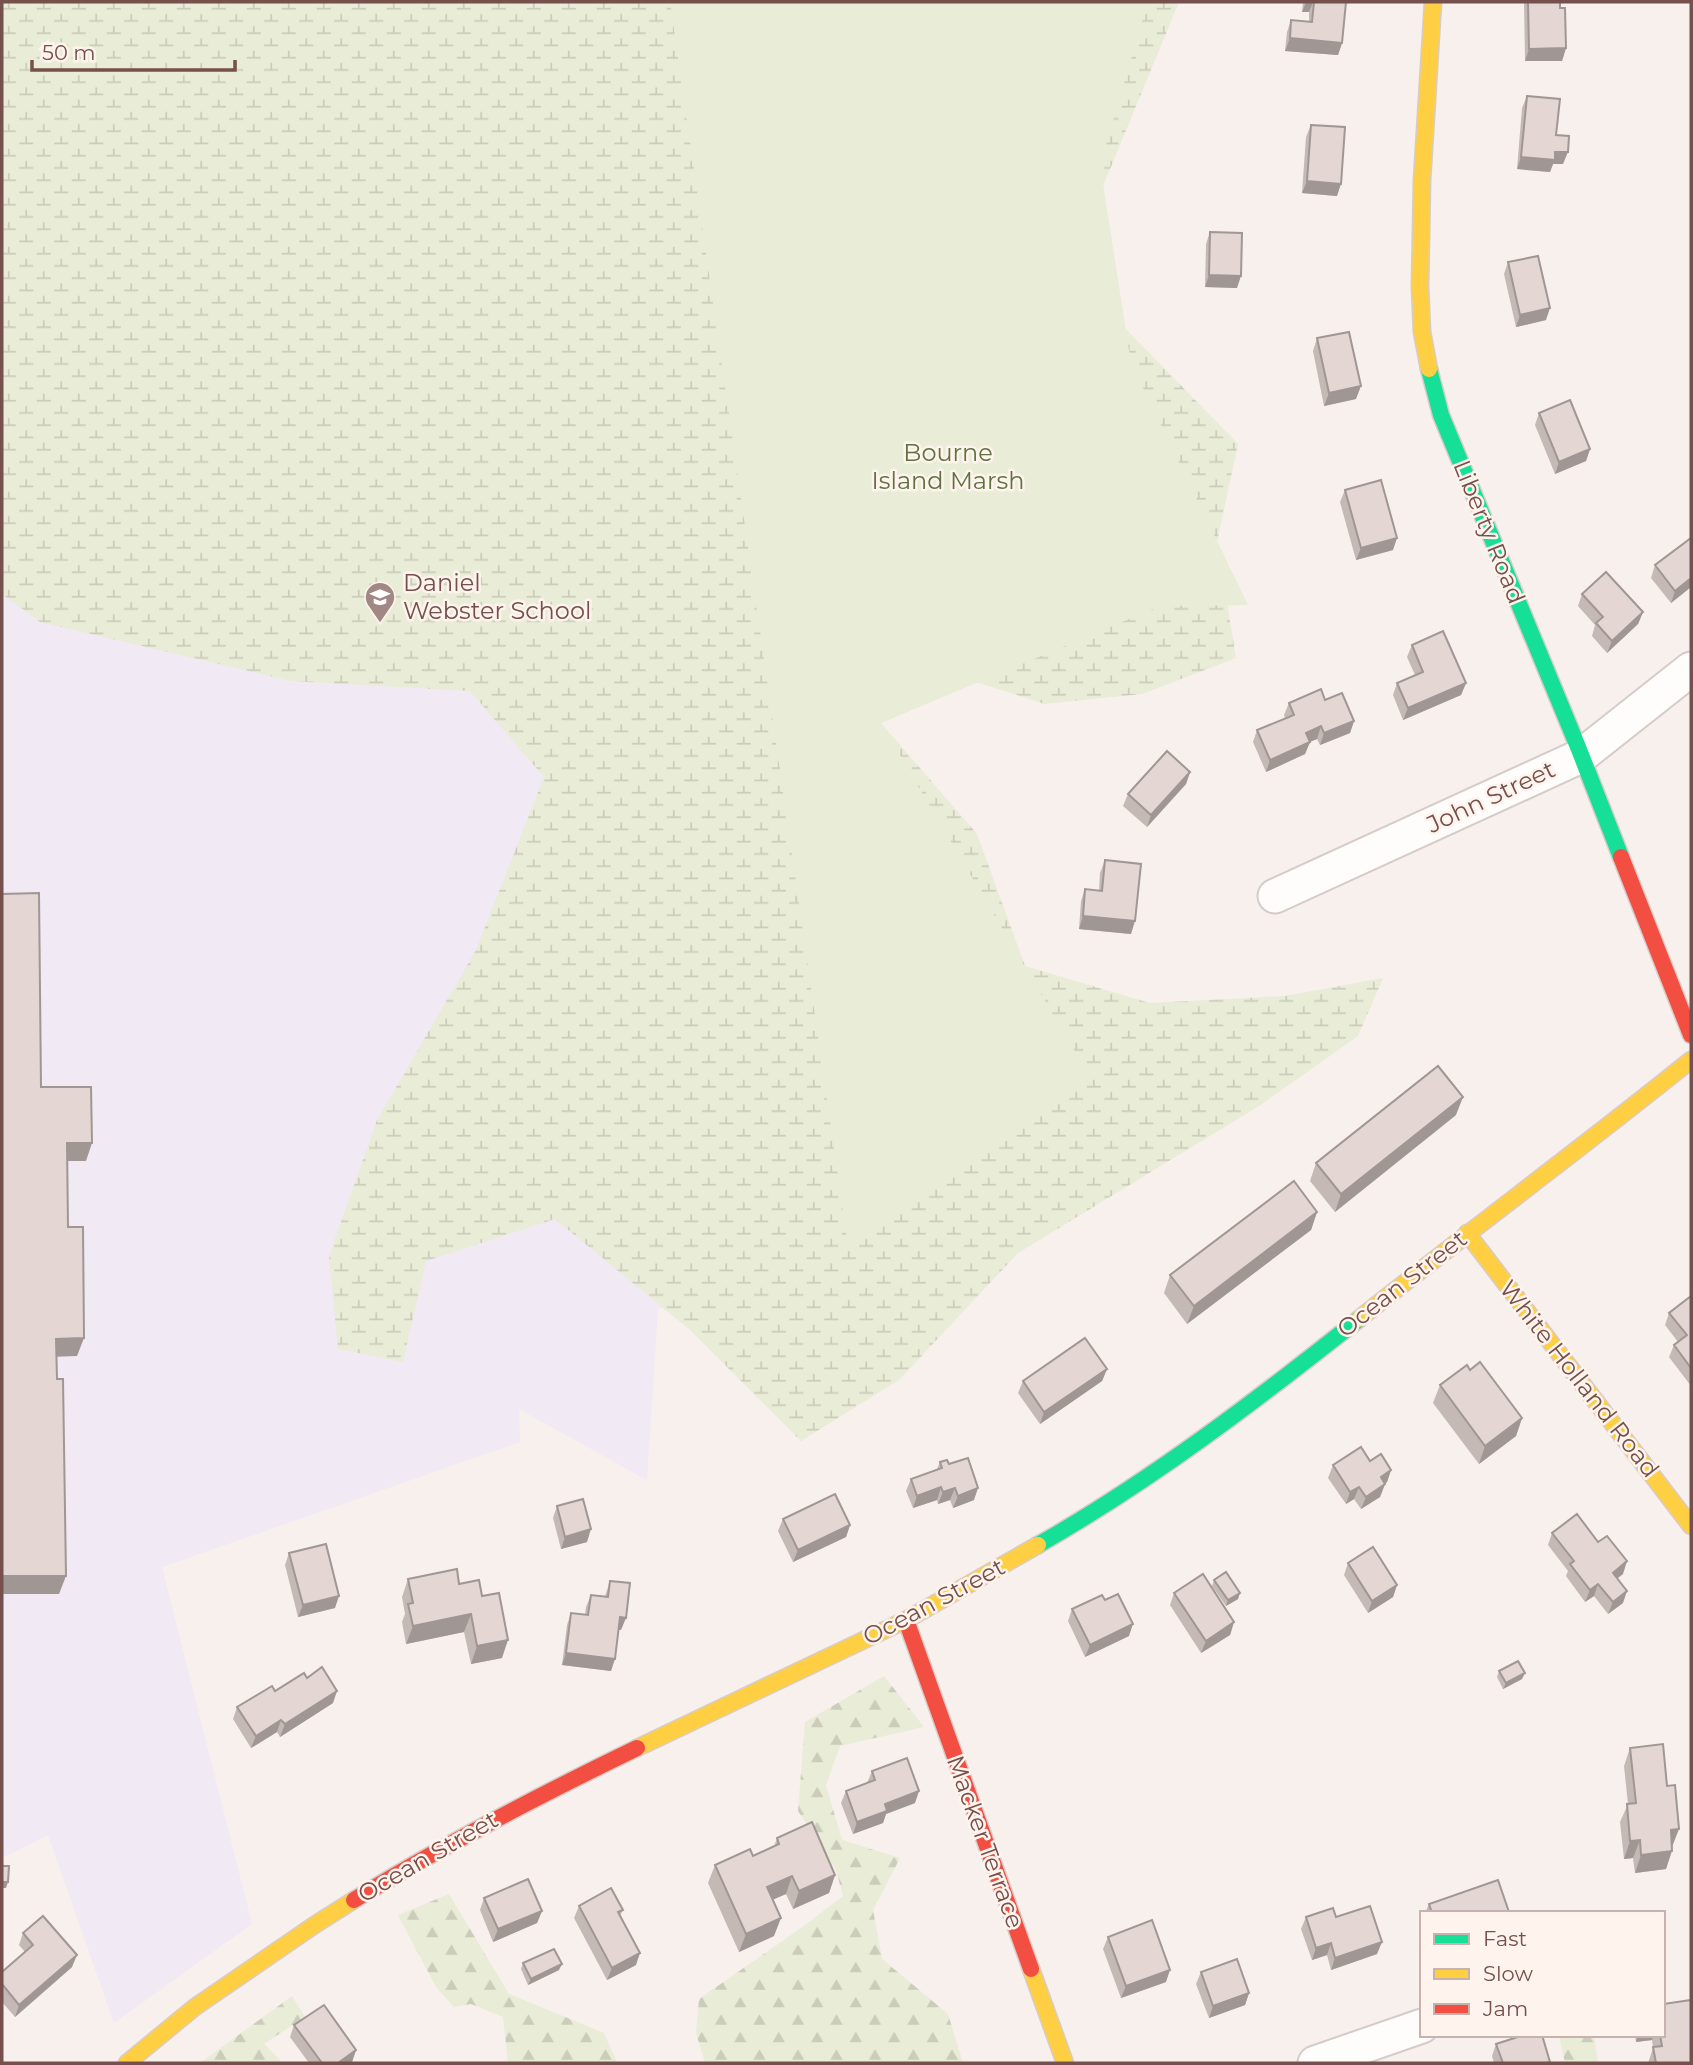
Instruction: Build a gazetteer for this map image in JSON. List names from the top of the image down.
{
  "streets": {
    "street": [
      "Liberty Road",
      "John Street",
      "Ocean Street",
      "White Holland Road",
      "Macker Terrace"
    ]
  },
  "crossings": [
    ["Liberty Road", "John Street"],
    ["Ocean Street", "White Holland Road"],
    ["Ocean Street", "Macker Terrace"]
  ],
  "parks": ["Bourne Island Marsh"],
  "places": {
    "school or university": ["Daniel Webster School"]
  },
  "legend": ["Fast", "Slow", "Jam"],
  "scale_bar": "50 m"
}
